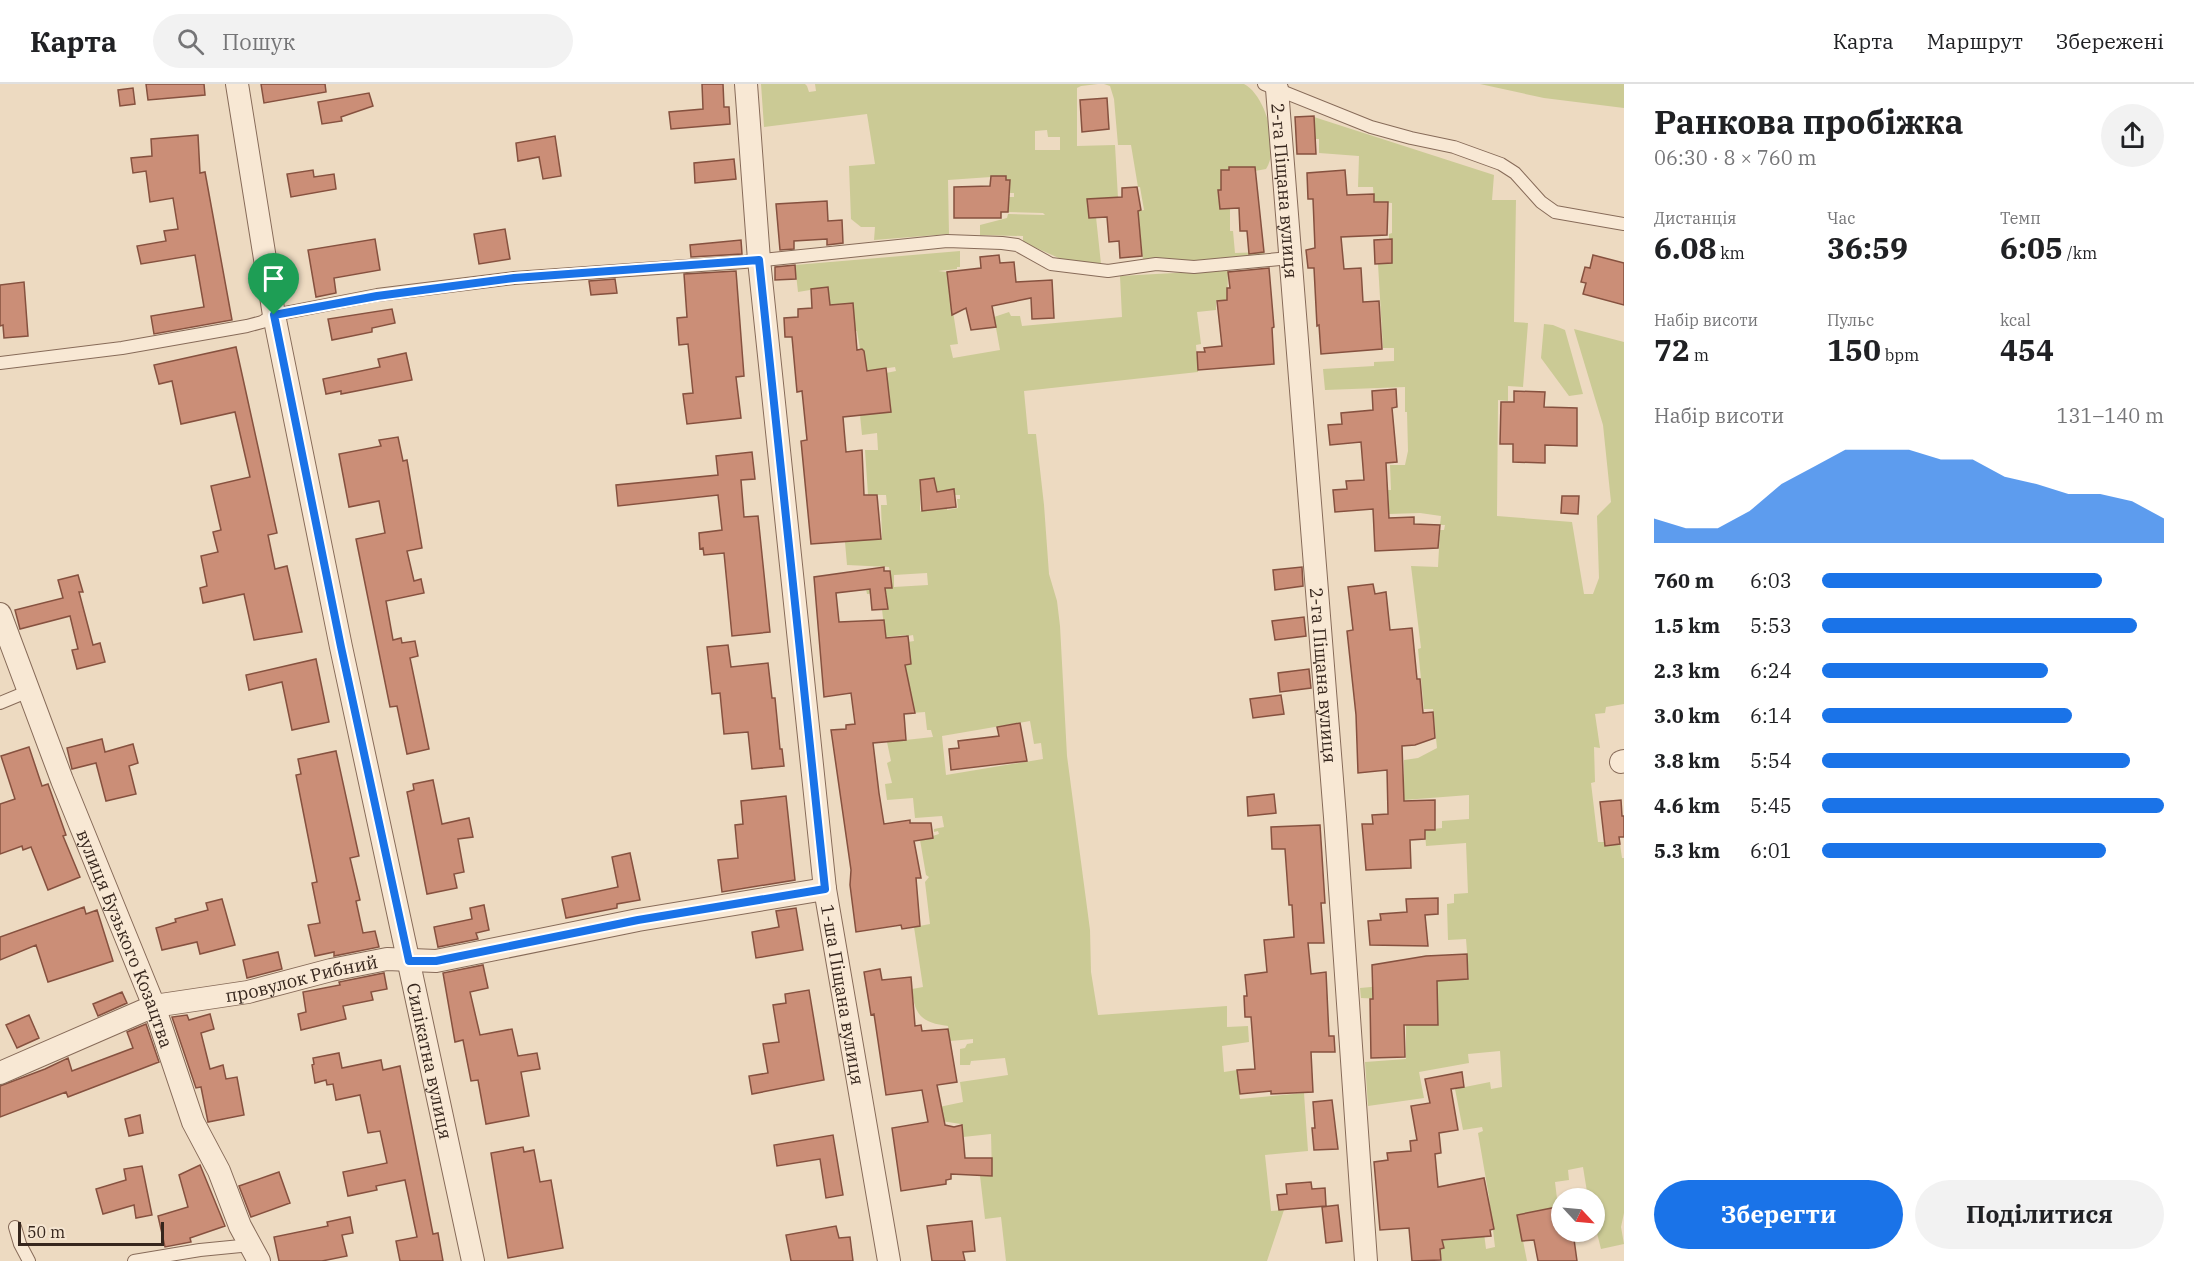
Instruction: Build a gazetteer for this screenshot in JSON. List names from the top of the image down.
{
  "streets": {
    "street": [
      "2-га Піщана вулиця",
      "вулиця Бузького Козацтва",
      "провулок Рибний",
      "1-ша Піщана вулиця",
      "Силікатна вулиця"
    ]
  },
  "crossings": [
    ["вулиця Бузького Козацтва", "провулок Рибний"],
    ["провулок Рибний", "1-ша Піщана вулиця"],
    ["провулок Рибний", "Силікатна вулиця"]
  ],
  "scale_bar": "50 m",
  "north": "bottom right",
  "page": {
    "header": "Карта",
    "search": "Пошук",
    "nav": ["Карта", "Маршрут", "Збережені"],
    "heading": ["Ранкова пробіжка", "06:30 · 8 × 760 m"],
    "stats": [
      ["Дистанція", "6.08 km"],
      ["Час", "36:59"],
      ["Темп", "6:05 /km"],
      ["Набір висоти", "72 m"],
      ["Пульс", "150 bpm"],
      ["kcal", "454"]
    ],
    "chart": ["Набір висоти", "131–140 m"],
    "list": [
      {
        "name": "760 m",
        "note": "6:03"
      },
      {
        "name": "1.5 km",
        "note": "5:53"
      },
      {
        "name": "2.3 km",
        "note": "6:24"
      },
      {
        "name": "3.0 km",
        "note": "6:14"
      },
      {
        "name": "3.8 km",
        "note": "5:54"
      },
      {
        "name": "4.6 km",
        "note": "5:45"
      },
      {
        "name": "5.3 km",
        "note": "6:01"
      }
    ],
    "buttons": ["Зберегти", "Поділитися"],
    "scale": "50 m"
  }
}
